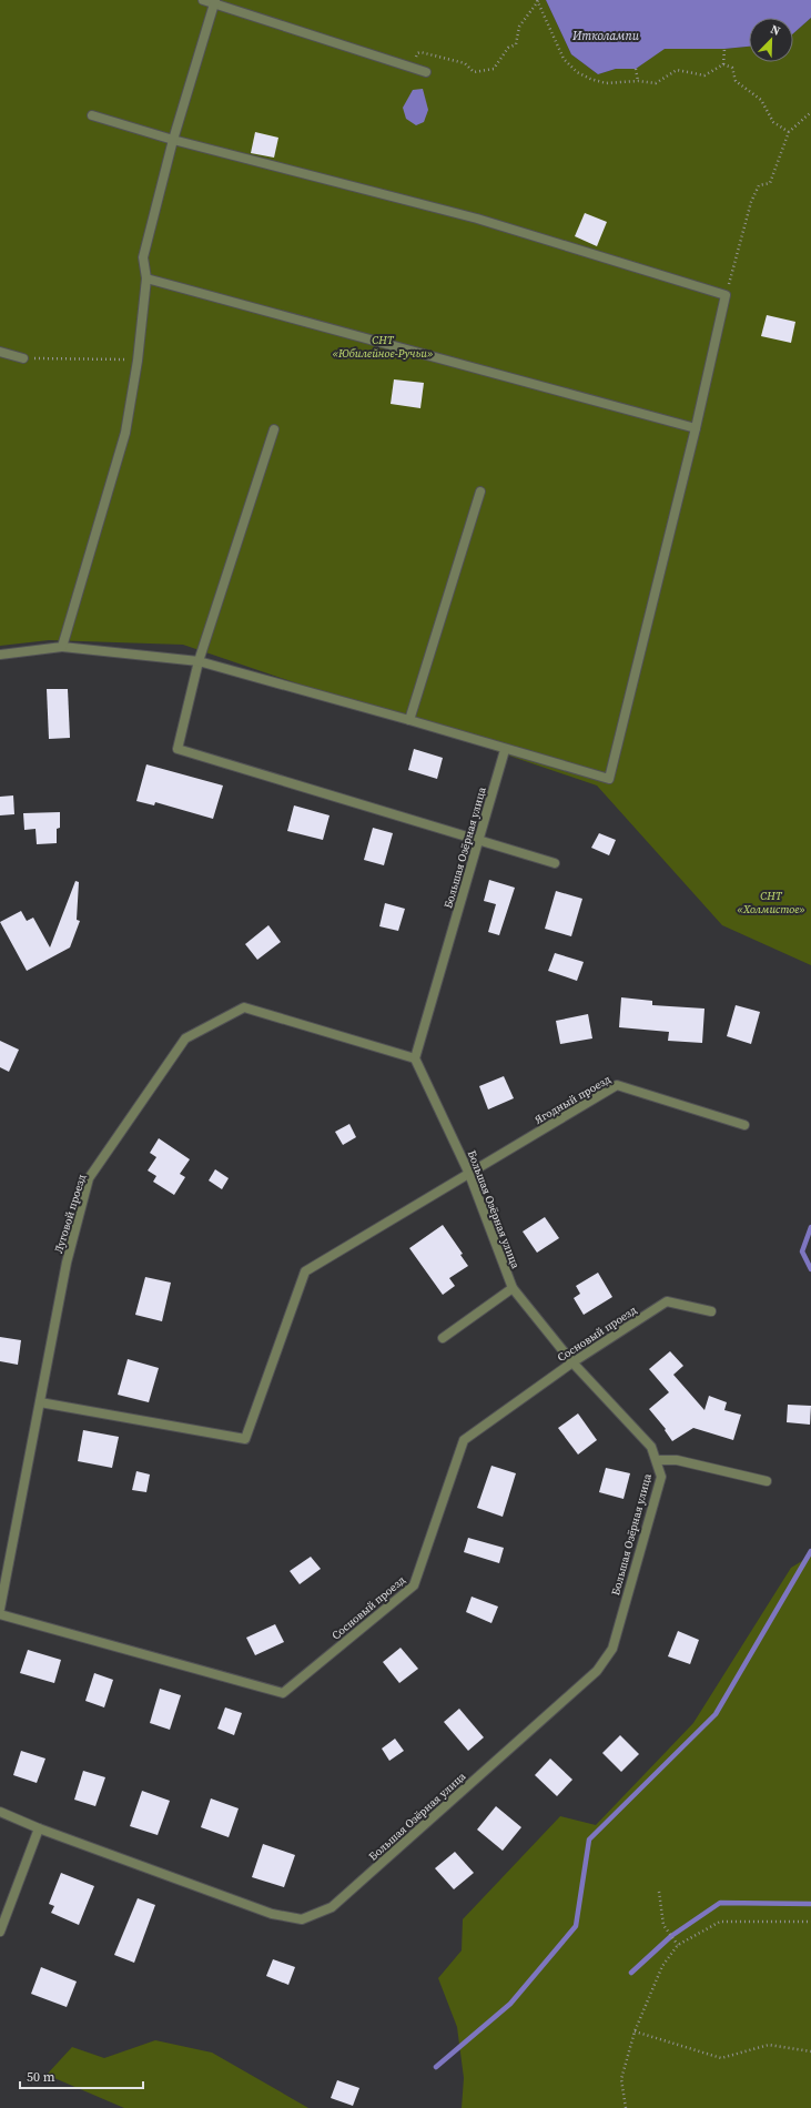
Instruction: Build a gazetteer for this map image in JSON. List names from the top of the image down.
{
  "streets": {
    "street": [
      "Большая Озёрная улица",
      "Ягодный проезд",
      "Луговой проезд",
      "Сосновый проезд"
    ]
  },
  "crossings": [
    ["Большая Озёрная улица", "Ягодный проезд"],
    ["Большая Озёрная улица", "Луговой проезд"],
    ["Большая Озёрная улица", "Сосновый проезд"],
    ["Ягодный проезд", "Луговой проезд"]
  ],
  "water": ["Итколампи"],
  "parks": ["СНТ «Юбилейное-Ручьи»", "СНТ «Холмистое»"],
  "scale_bar": "50 m",
  "north": "top right"
}
